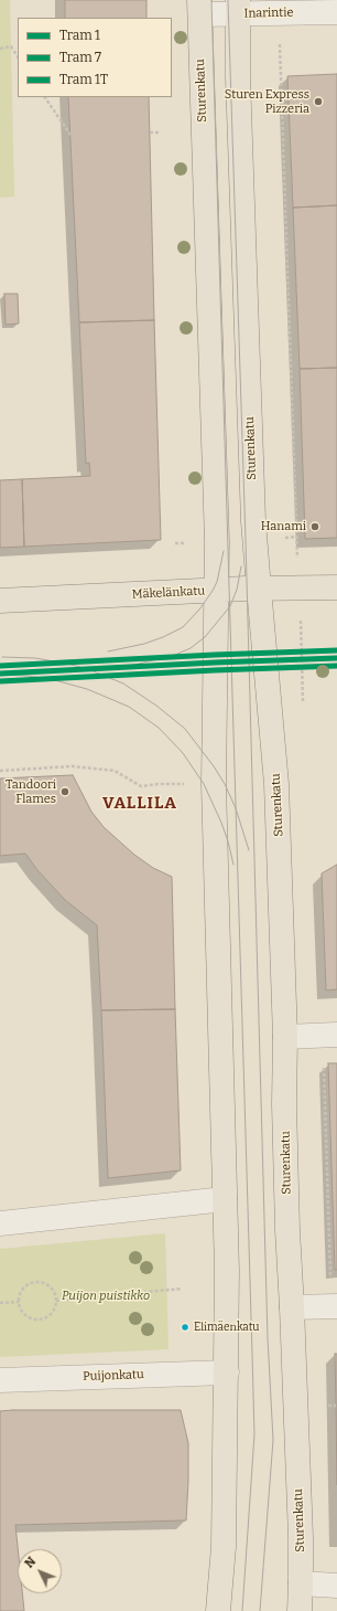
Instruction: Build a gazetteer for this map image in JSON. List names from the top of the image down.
{
  "streets": {
    "main road": ["Sturenkatu", "Mäkelänkatu"],
    "street": ["Inarintie", "Puijonkatu"]
  },
  "crossings": [
    ["Inarintie", "Sturenkatu"],
    ["Sturenkatu", "Mäkelänkatu"],
    ["Sturenkatu", "Puijonkatu"]
  ],
  "districts": ["VALLILA"],
  "parks": ["Puijon puistikko"],
  "places": [
    "Sturen Express Pizzeria",
    "Hanami",
    "Tandoori Flames",
    "Elimäenkatu"
  ],
  "lines": ["tram line 1T", "tram line 1", "tram line 7"],
  "legend": ["Tram 1", "Tram 7", "Tram 1T"],
  "north": "top left"
}
